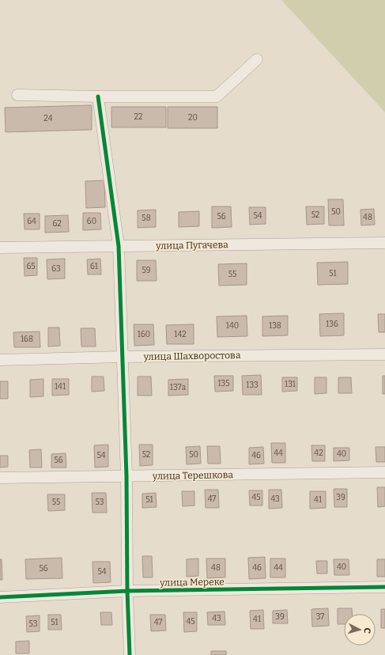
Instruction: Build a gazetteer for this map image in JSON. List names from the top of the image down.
{
  "streets": {
    "street": [
      "улица Пугачева",
      "улица Шахворостова",
      "улица Терешкова",
      "улица Мереке"
    ]
  },
  "house_numbers": [
    "22",
    "20",
    "24",
    "50",
    "52",
    "54",
    "56",
    "48",
    "58",
    "64",
    "60",
    "62",
    "65",
    "61",
    "63",
    "59",
    "51",
    "55",
    "136",
    "140",
    "138",
    "160",
    "142",
    "168",
    "135",
    "131",
    "133",
    "141",
    "137а",
    "44",
    "42",
    "40",
    "52",
    "50",
    "54",
    "46",
    "56",
    "45",
    "39",
    "47",
    "43",
    "51",
    "41",
    "55",
    "53",
    "40",
    "48",
    "46",
    "44",
    "56",
    "54",
    "39",
    "37",
    "43",
    "41",
    "45",
    "51",
    "47",
    "53"
  ],
  "north": "right"
}
